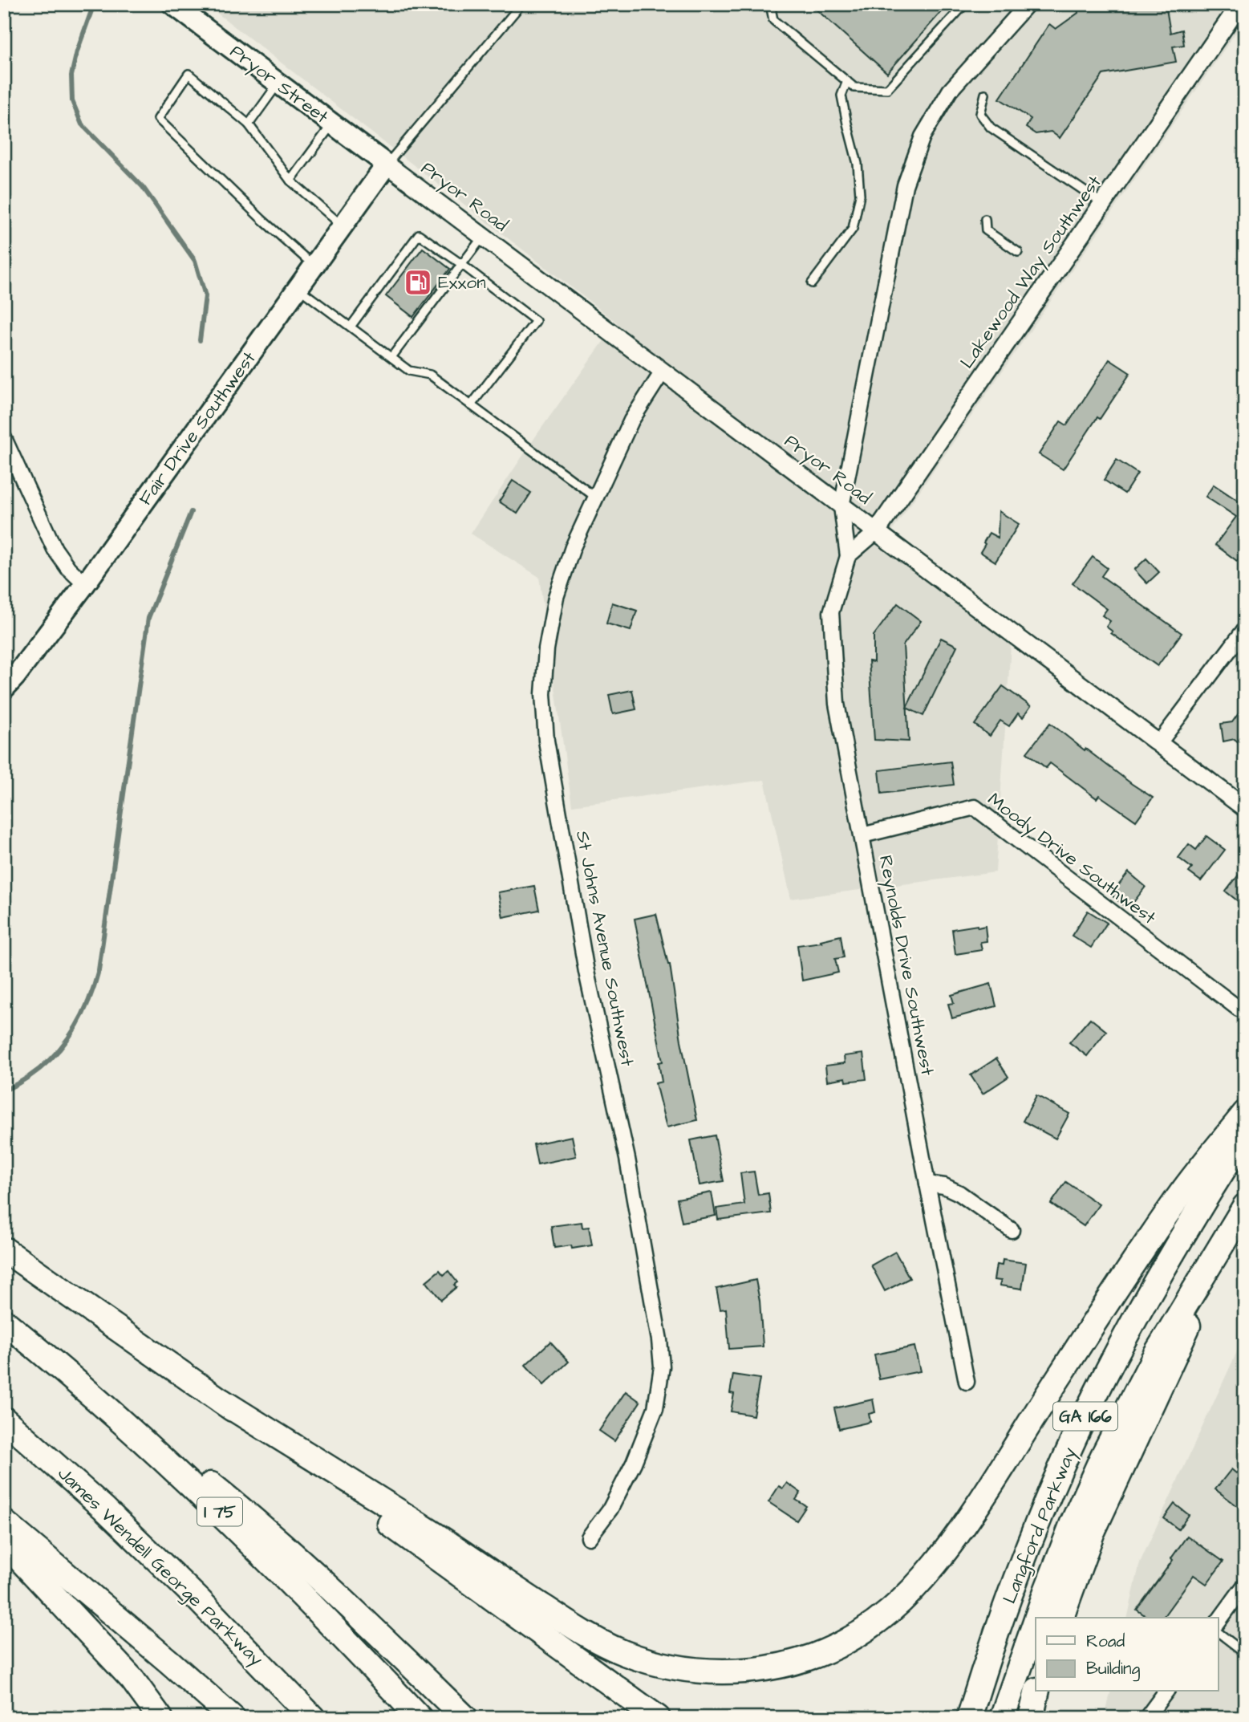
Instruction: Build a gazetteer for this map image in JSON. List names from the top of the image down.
{
  "streets": {
    "highway": [
      "GA 166",
      "I 75",
      "Langford Parkway",
      "James Wendell George Parkway"
    ],
    "main road": ["Pryor Street", "Fair Drive Southwest"],
    "street": [
      "Pryor Road",
      "Lakewood Way Southwest",
      "Moody Drive Southwest",
      "St Johns Avenue Southwest",
      "Reynolds Drive Southwest"
    ]
  },
  "crossings": [
    ["Pryor Street", "Pryor Road"],
    ["Pryor Street", "Fair Drive Southwest"],
    ["Pryor Road", "Lakewood Way Southwest"],
    ["Pryor Road", "Fair Drive Southwest"],
    ["Pryor Road", "St Johns Avenue Southwest"],
    ["Lakewood Way Southwest", "Reynolds Drive Southwest"],
    ["Moody Drive Southwest", "Reynolds Drive Southwest"]
  ],
  "places": {
    "fuel station": ["Exxon"]
  },
  "legend": ["Road", "Building"]
}
